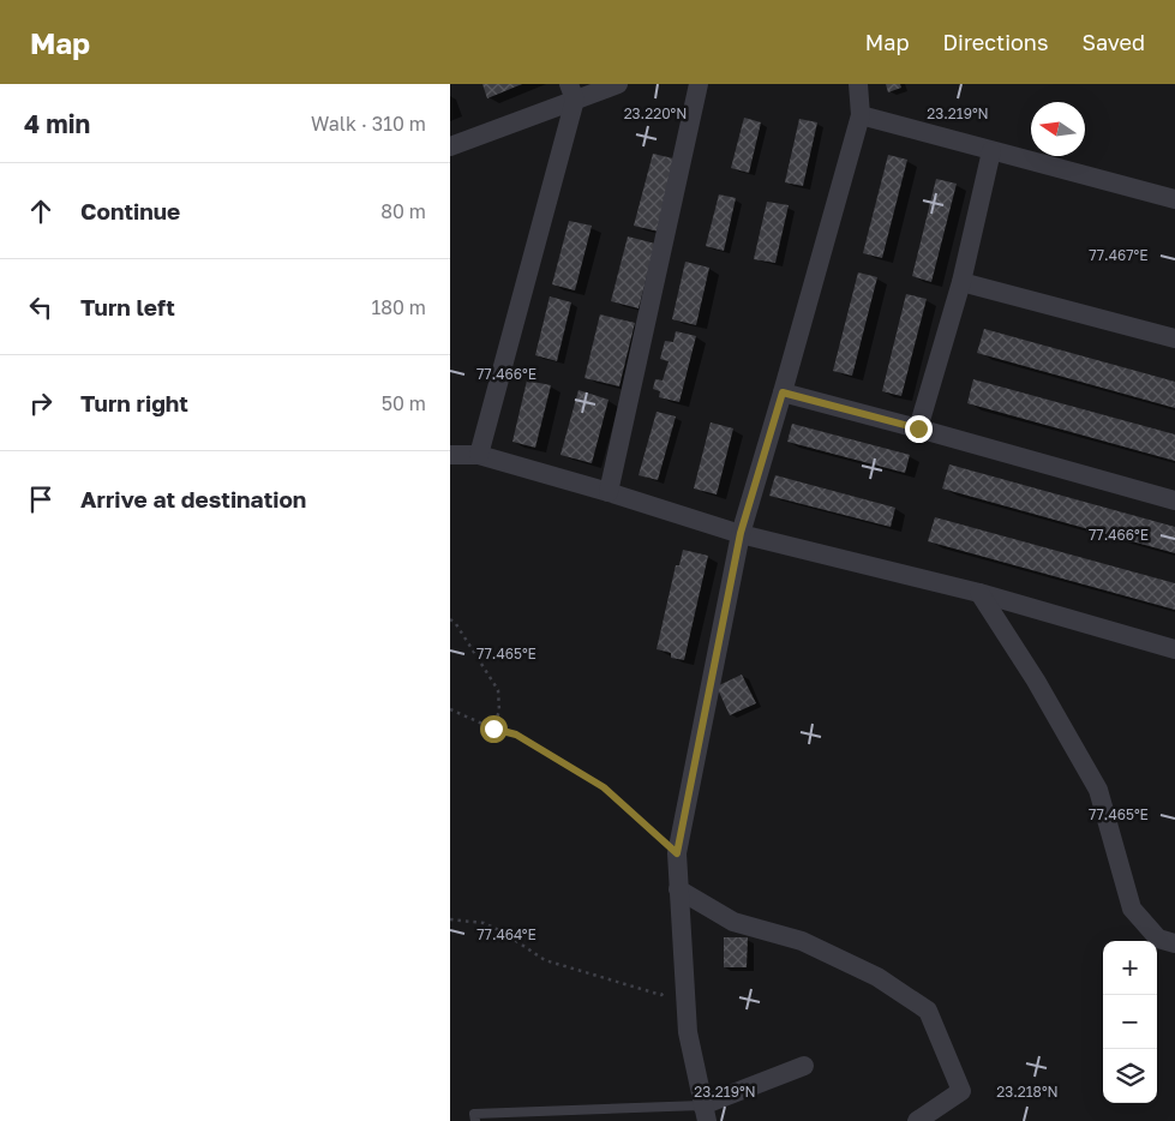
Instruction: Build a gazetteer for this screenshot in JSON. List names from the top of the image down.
{
  "north": "left",
  "page": {
    "header": "Map",
    "nav": ["Map", "Directions", "Saved"],
    "heading": ["4 min", "Walk · 310 m"],
    "list": [
      ["Continue", "80 m"],
      ["Turn left", "180 m"],
      ["Turn right", "50 m"],
      "Arrive at destination"
    ],
    "map_buttons": ["+", "−"]
  },
  "coordinates": [
    "23.220°N",
    "23.219°N",
    "77.467°E",
    "77.466°E",
    "77.465°E",
    "77.464°E",
    "23.218°N"
  ]
}
